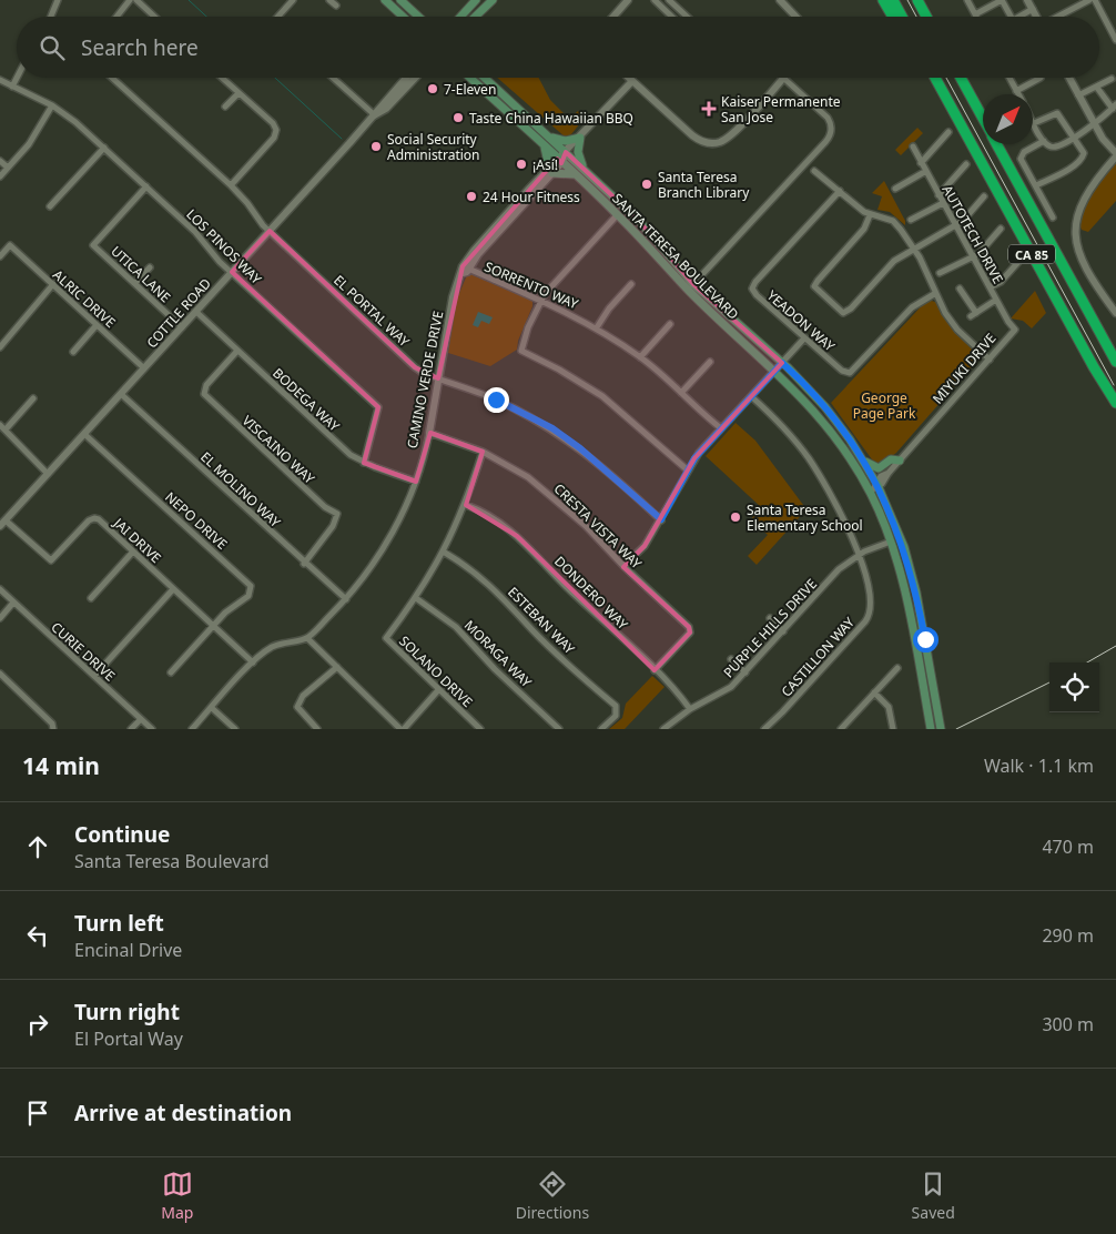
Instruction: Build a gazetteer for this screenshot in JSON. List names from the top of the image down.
{
  "streets": {
    "highway": ["CA 85"],
    "main road": ["SANTA TERESA BOULEVARD"],
    "street": [
      "AUTOTECH DRIVE",
      "LOS PINOS WAY",
      "UTICA LANE",
      "SORRENTO WAY",
      "ALRIC DRIVE",
      "EL PORTAL WAY",
      "COTTLE ROAD",
      "YEADON WAY",
      "MIYUKI DRIVE",
      "CAMINO VERDE DRIVE",
      "BODEGA WAY",
      "VISCAINO WAY",
      "EL MOLINO WAY",
      "NEPO DRIVE",
      "CRESTA VISTA WAY",
      "JAI DRIVE",
      "DONDERO WAY",
      "ESTEBAN WAY",
      "PURPLE HILLS DRIVE",
      "CURIE DRIVE",
      "MORAGA WAY",
      "CASTILLON WAY",
      "SOLANO DRIVE"
    ]
  },
  "crossings": [
    ["AUTOTECH DRIVE", "MIYUKI DRIVE"],
    ["LOS PINOS WAY", "UTICA LANE"],
    ["LOS PINOS WAY", "COTTLE ROAD"],
    ["LOS PINOS WAY", "BODEGA WAY"],
    ["SANTA TERESA BOULEVARD", "MIYUKI DRIVE"],
    ["SANTA TERESA BOULEVARD", "CAMINO VERDE DRIVE"],
    ["SANTA TERESA BOULEVARD", "PURPLE HILLS DRIVE"],
    ["UTICA LANE", "COTTLE ROAD"],
    ["SORRENTO WAY", "CAMINO VERDE DRIVE"],
    ["ALRIC DRIVE", "COTTLE ROAD"],
    ["EL PORTAL WAY", "COTTLE ROAD"],
    ["EL PORTAL WAY", "CAMINO VERDE DRIVE"],
    ["COTTLE ROAD", "BODEGA WAY"],
    ["COTTLE ROAD", "EL MOLINO WAY"],
    ["COTTLE ROAD", "NEPO DRIVE"],
    ["COTTLE ROAD", "JAI DRIVE"],
    ["CAMINO VERDE DRIVE", "BODEGA WAY"],
    ["CAMINO VERDE DRIVE", "EL MOLINO WAY"],
    ["CAMINO VERDE DRIVE", "CRESTA VISTA WAY"],
    ["BODEGA WAY", "VISCAINO WAY"],
    ["VISCAINO WAY", "EL MOLINO WAY"],
    ["NEPO DRIVE", "JAI DRIVE"],
    ["CRESTA VISTA WAY", "DONDERO WAY"],
    ["CRESTA VISTA WAY", "SOLANO DRIVE"],
    ["DONDERO WAY", "PURPLE HILLS DRIVE"],
    ["DONDERO WAY", "SOLANO DRIVE"],
    ["ESTEBAN WAY", "SOLANO DRIVE"],
    ["PURPLE HILLS DRIVE", "CASTILLON WAY"],
    ["MORAGA WAY", "SOLANO DRIVE"]
  ],
  "parks": ["George Page Park"],
  "places": {
    "other": [
      "7-Eleven",
      "Taste China Hawaiian BBQ",
      "Social Security Administration",
      "¡Así!",
      "Santa Teresa Branch Library",
      "24 Hour Fitness",
      "Santa Teresa Elementary School"
    ],
    "health": ["Kaiser Permanente San Jose"]
  },
  "north": "top right",
  "page": {
    "search": "Search here",
    "heading": ["14 min", "Walk · 1.1 km"],
    "list": [
      ["Continue", "Santa Teresa Boulevard", "470 m"],
      ["Turn left", "Encinal Drive", "290 m"],
      ["Turn right", "El Portal Way", "300 m"],
      "Arrive at destination"
    ],
    "nav": ["Map", "Directions", "Saved"]
  }
}
